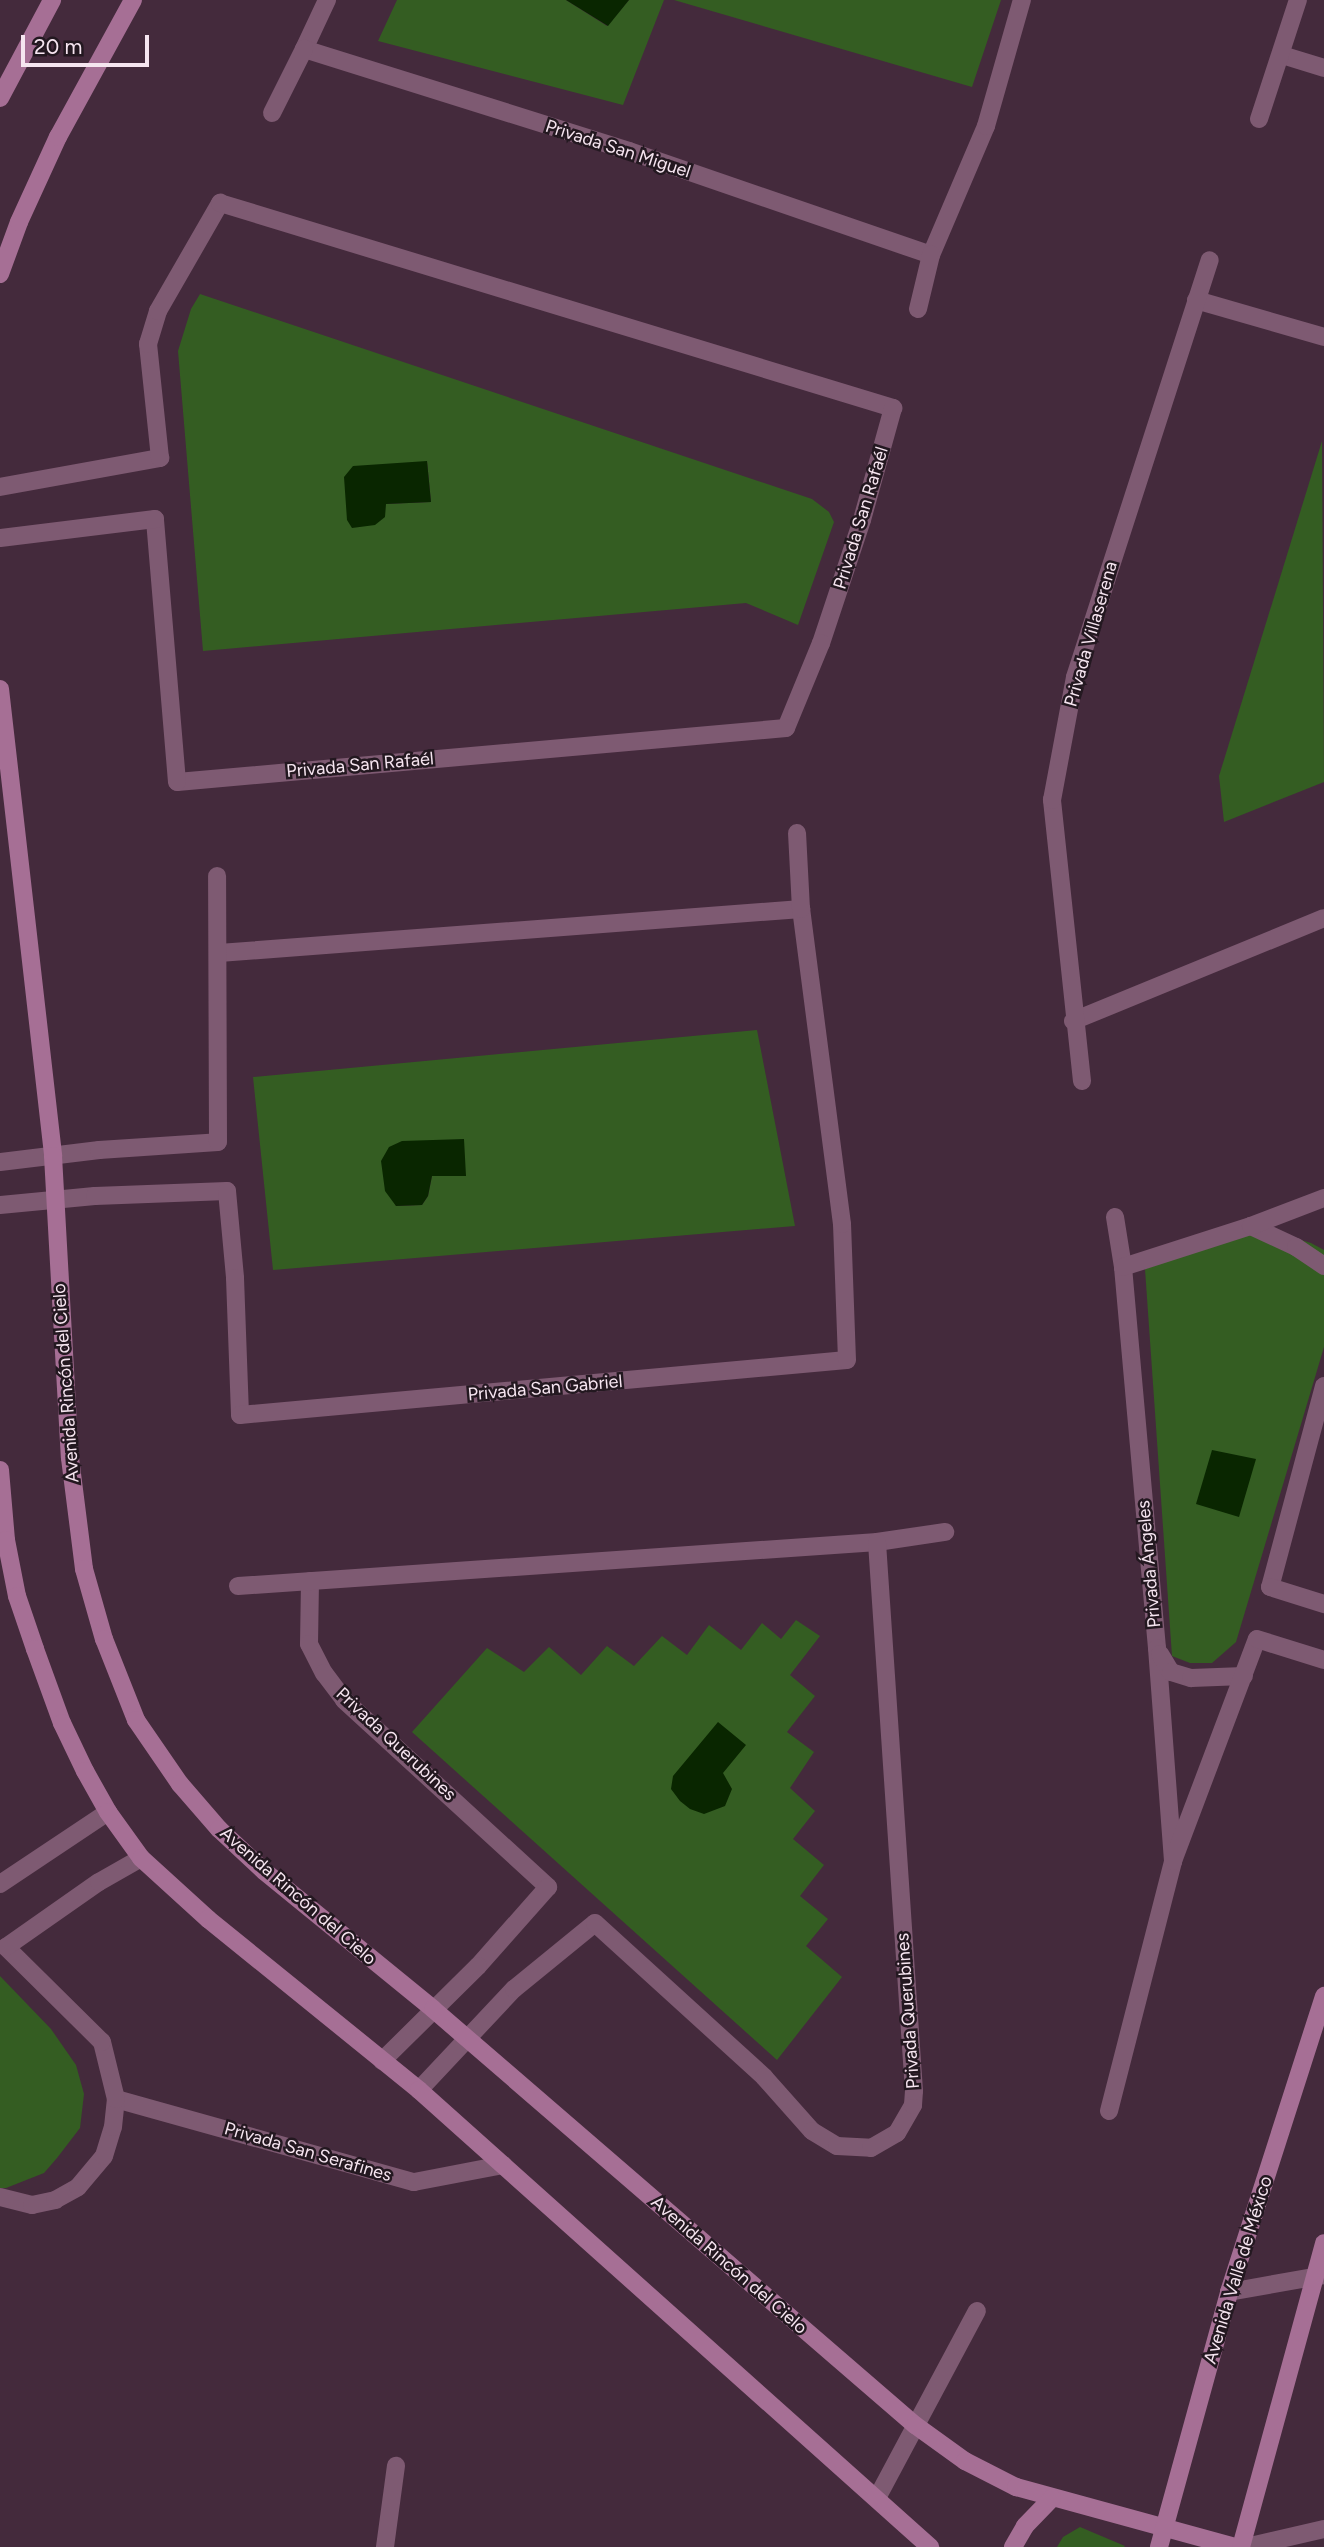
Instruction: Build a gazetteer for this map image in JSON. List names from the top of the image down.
{
  "streets": {
    "street": [
      "Privada San Miguel",
      "Privada San Rafaél",
      "Privada Villaserena",
      "Avenida Rincón del Cielo",
      "Privada San Gabriel",
      "Privada Ángeles",
      "Privada Querubines",
      "Privada San Serafines",
      "Avenida Valle de México"
    ]
  },
  "crossings": [
    ["Avenida Rincón del Cielo", "Privada San Gabriel"],
    ["Avenida Rincón del Cielo", "Privada Querubines"],
    ["Avenida Rincón del Cielo", "Avenida Valle de México"]
  ],
  "scale_bar": "20 m"
}
